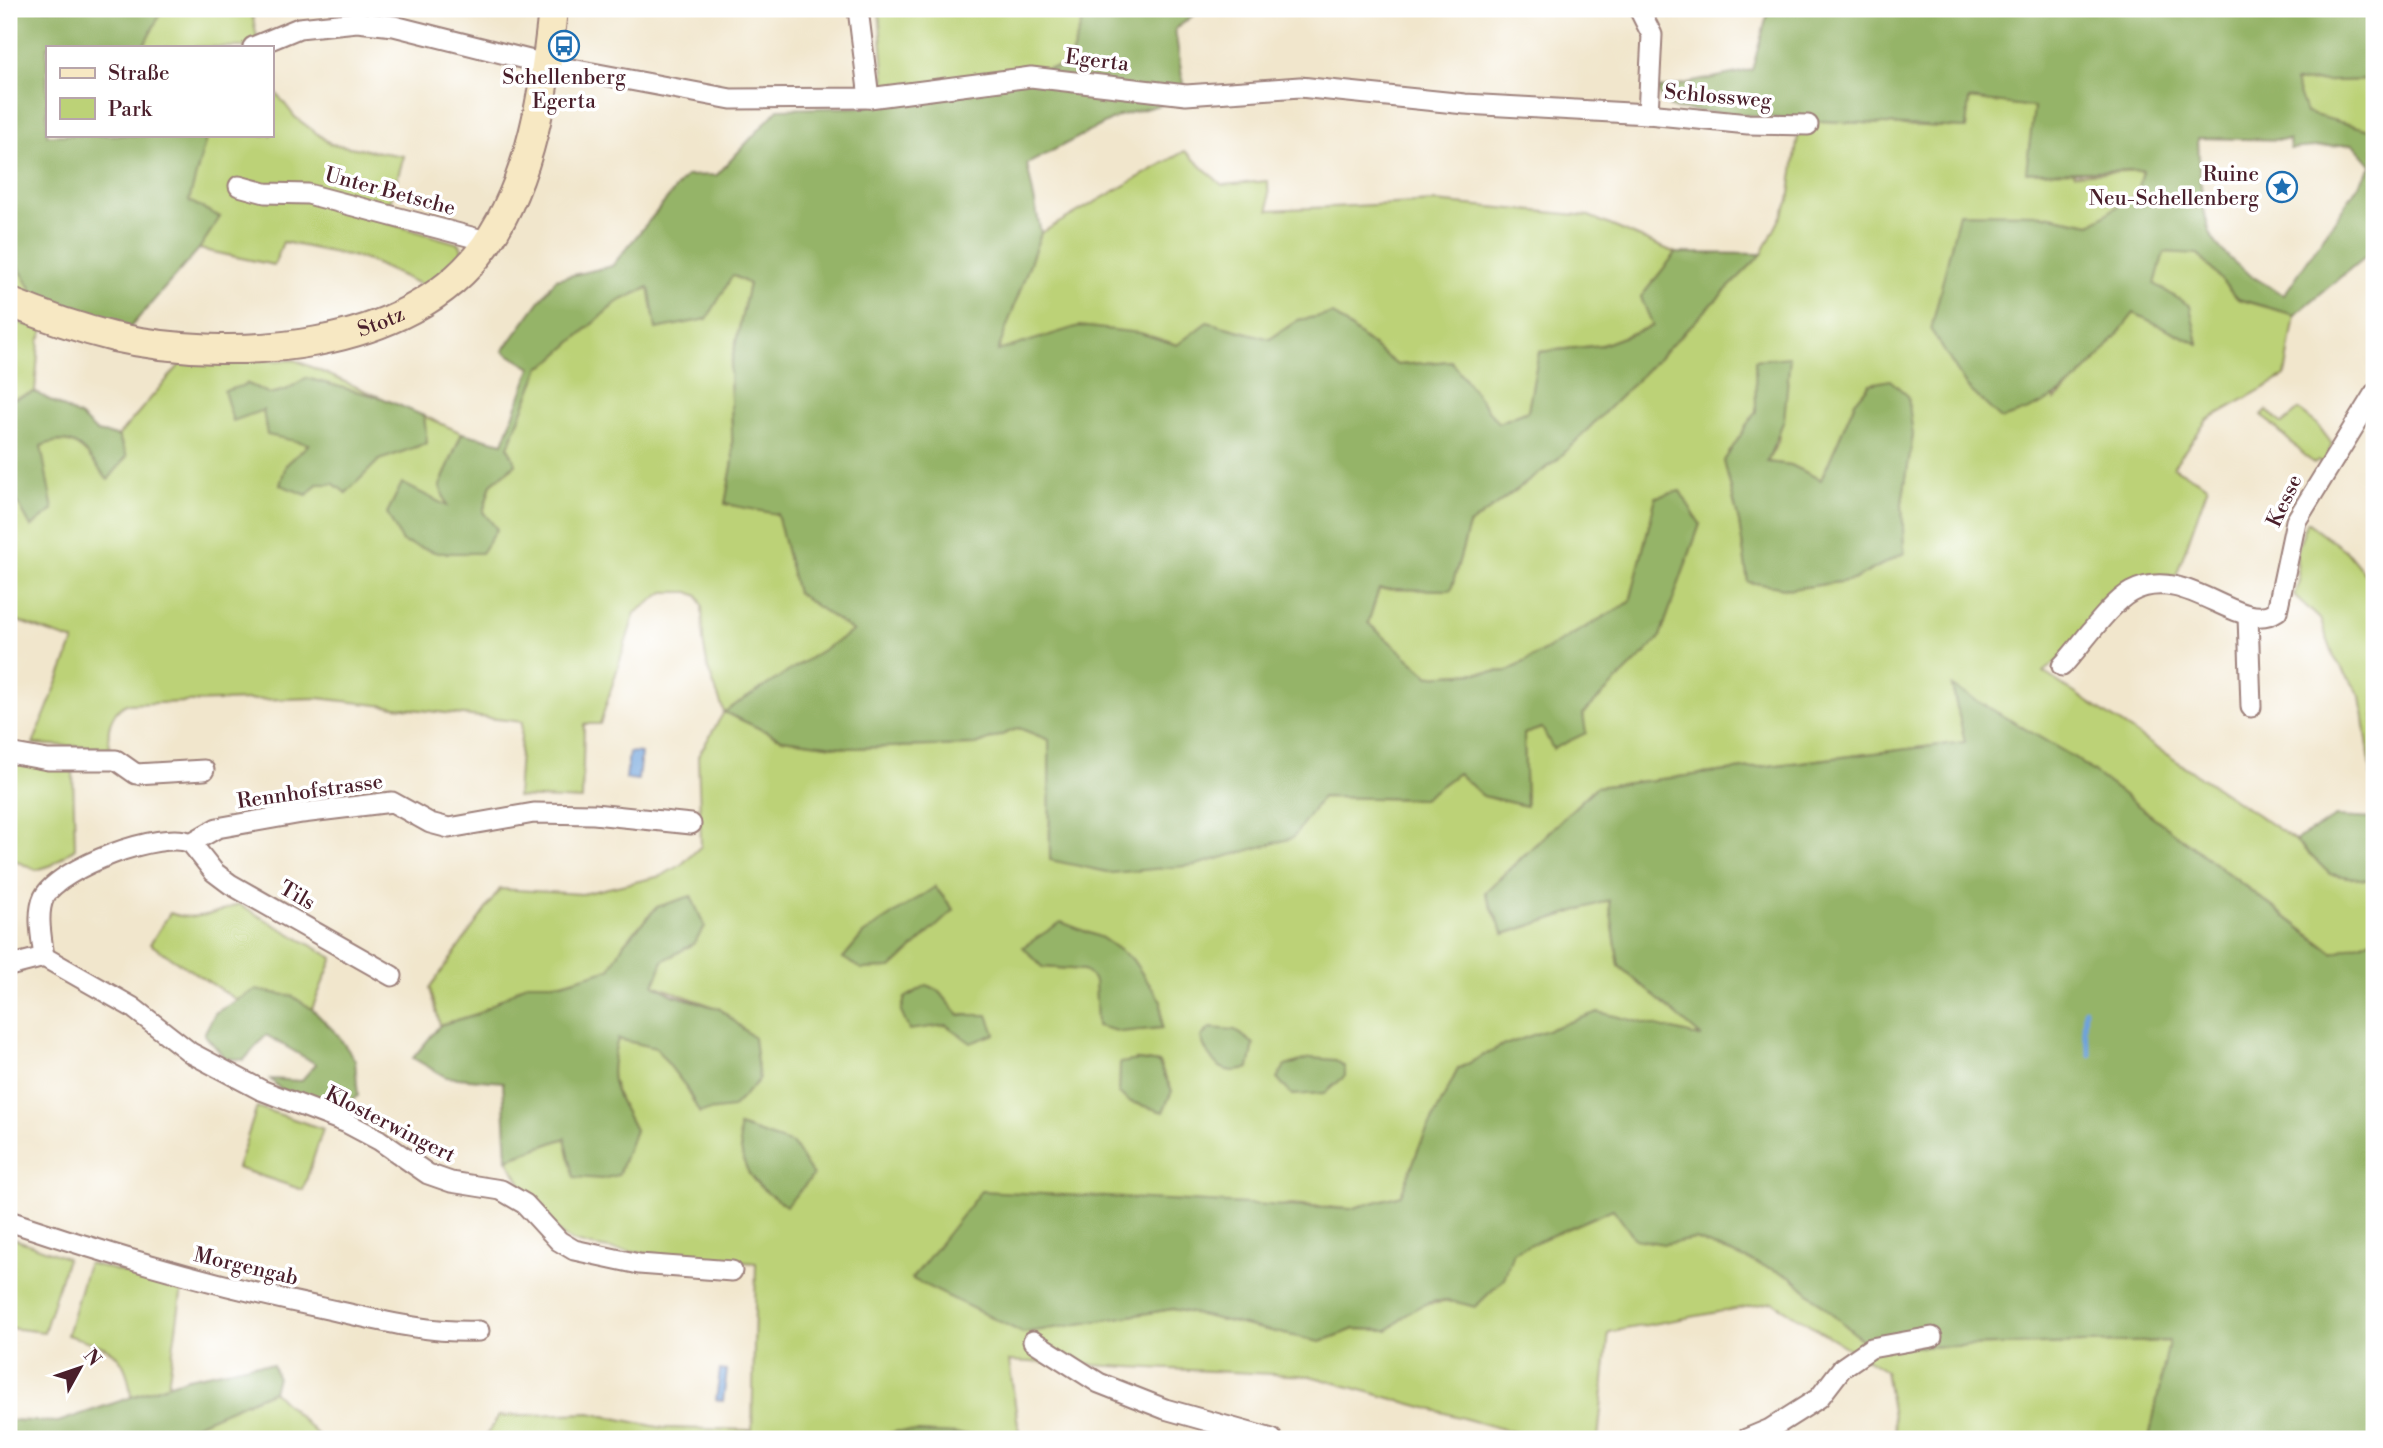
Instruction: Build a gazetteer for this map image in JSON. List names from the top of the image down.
{
  "streets": {
    "street": [
      "Egerta",
      "Schlossweg",
      "Unter Betsche",
      "Stotz",
      "Kesse",
      "Rennhofstrasse",
      "Tils",
      "Klosterwingert",
      "Morgengab"
    ]
  },
  "crossings": [
    ["Egerta", "Schlossweg"],
    ["Egerta", "Stotz"],
    ["Unter Betsche", "Stotz"],
    ["Rennhofstrasse", "Tils"],
    ["Rennhofstrasse", "Klosterwingert"]
  ],
  "places": {
    "bus stop": ["Schellenberg Egerta"],
    "place": ["Ruine Neu-Schellenberg"]
  },
  "legend": ["Straße", "Park"],
  "north": "top right"
}
